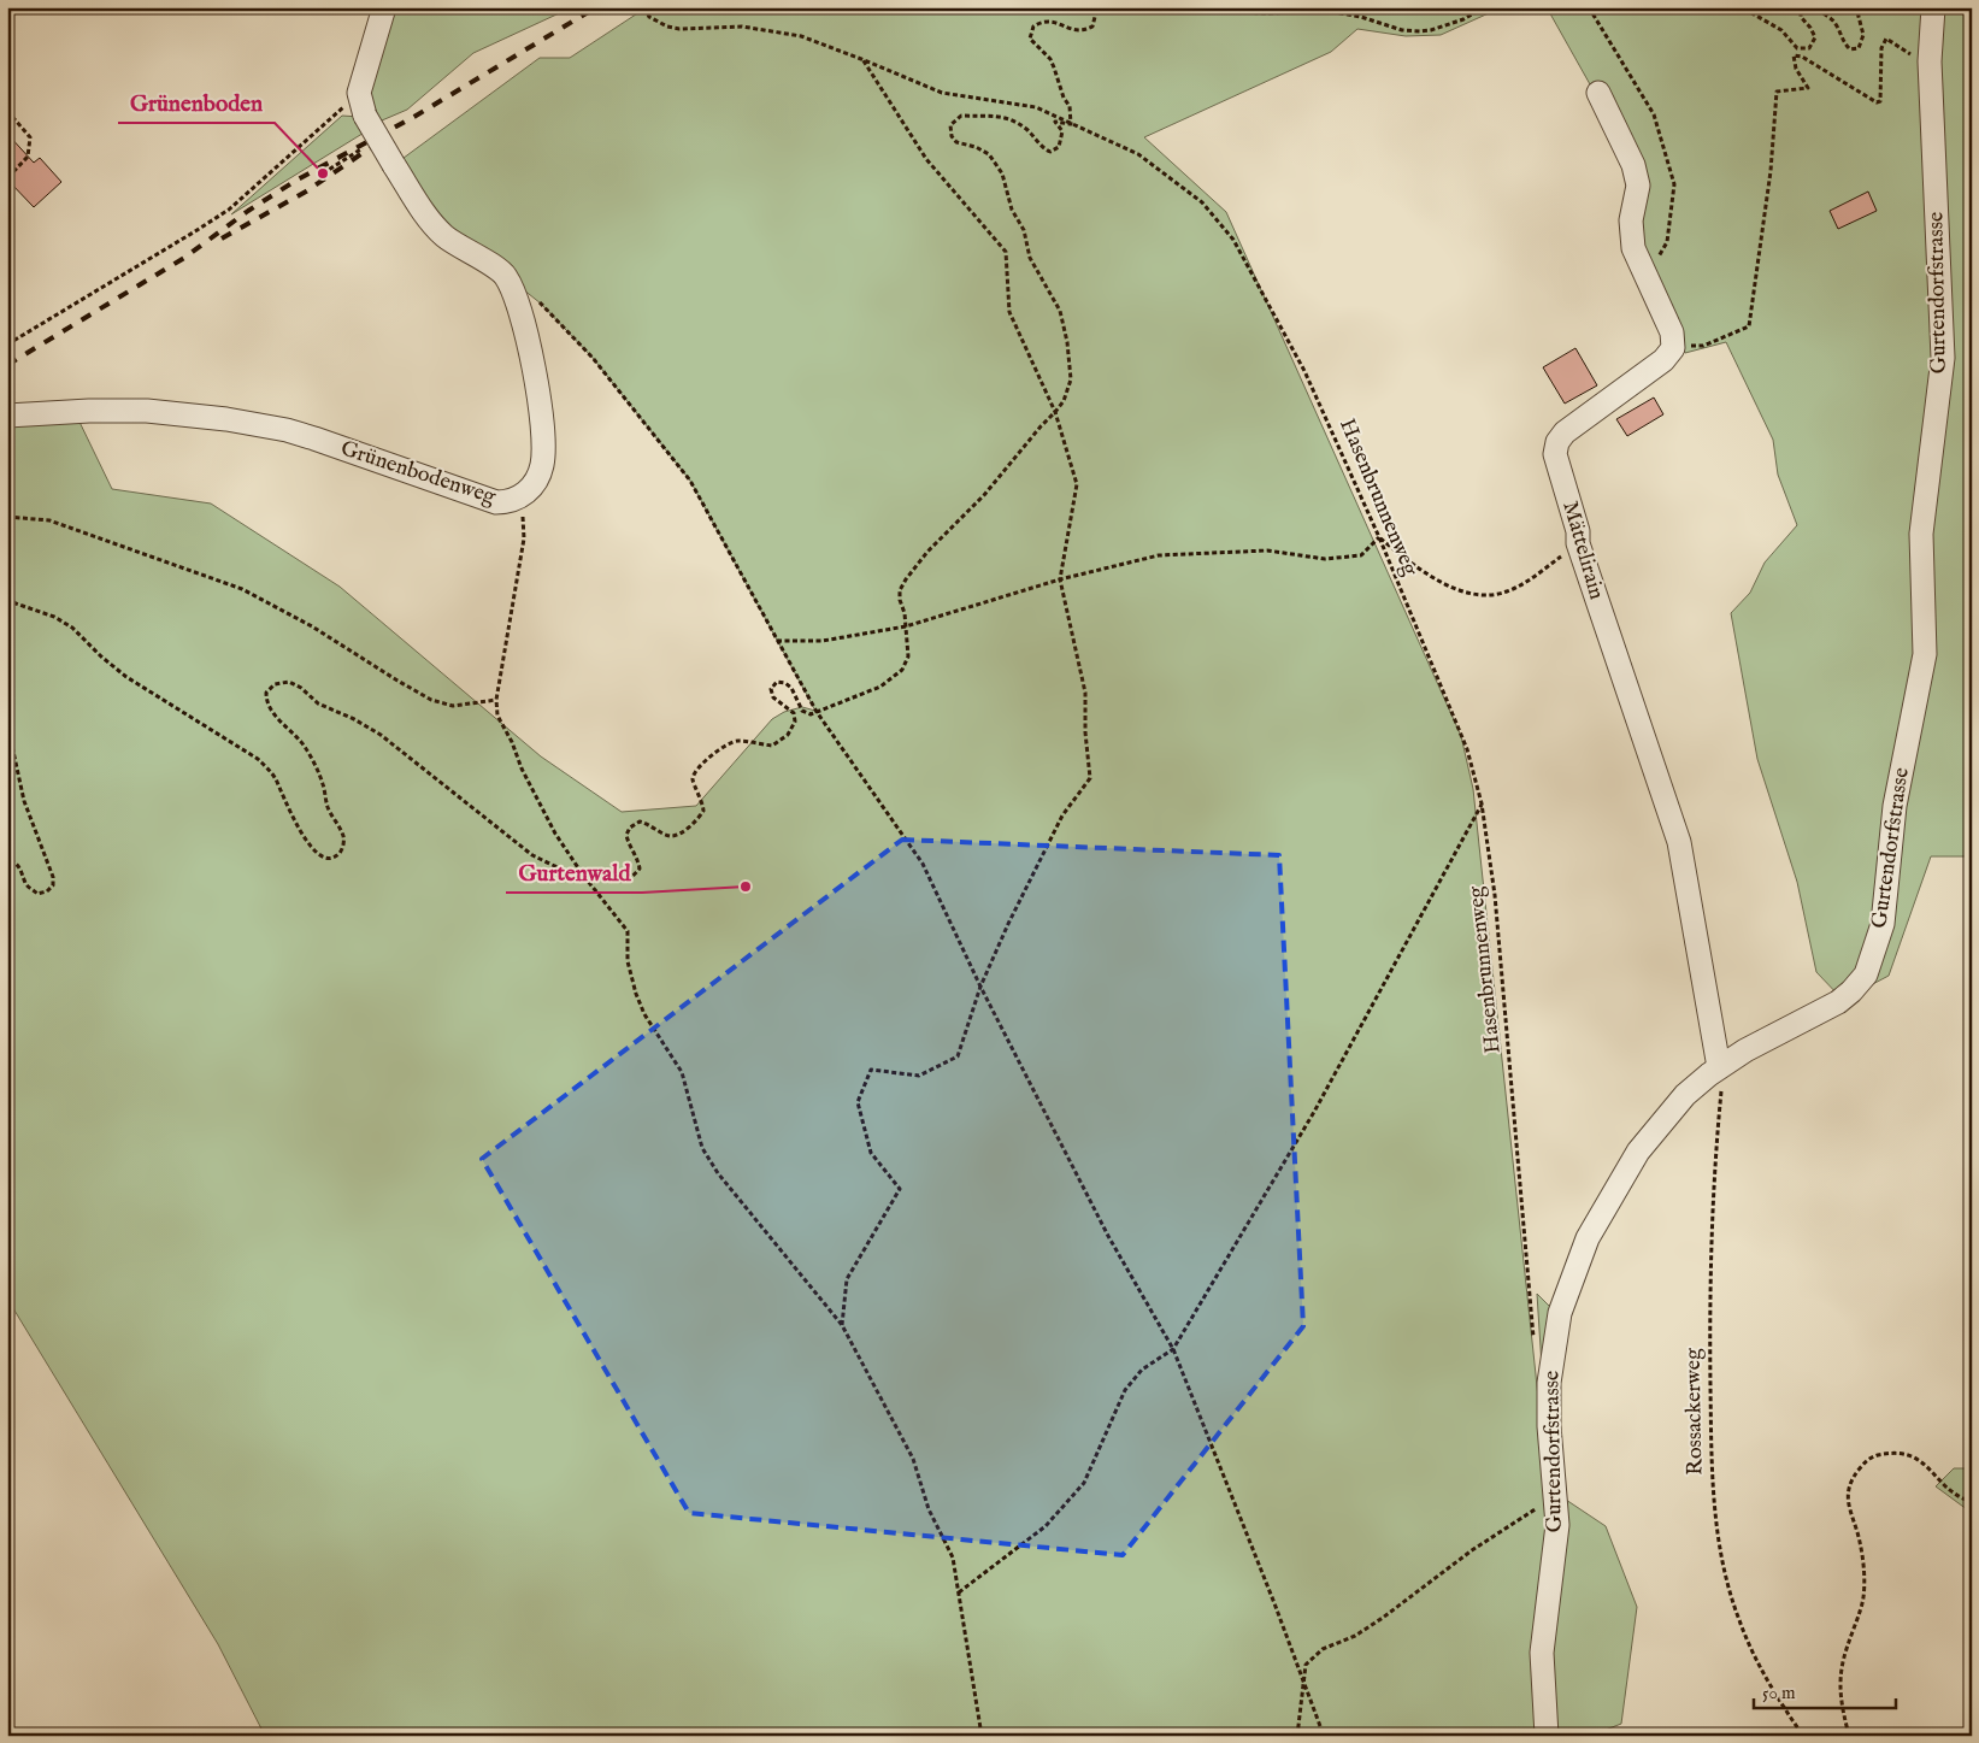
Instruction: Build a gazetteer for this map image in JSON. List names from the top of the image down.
{
  "streets": {
    "street": ["Gurtendorfstrasse", "Grünenbodenweg", "Mättelirain"],
    "path": ["Hasenbrunnenweg", "Rossackerweg"]
  },
  "crossings": [
    ["Gurtendorfstrasse", "Mättelirain"],
    ["Gurtendorfstrasse", "Rossackerweg"],
    ["Mättelirain", "Rossackerweg"]
  ],
  "places": ["Grünenboden", "Gurtenwald"],
  "scale_bar": "50 m"
}
